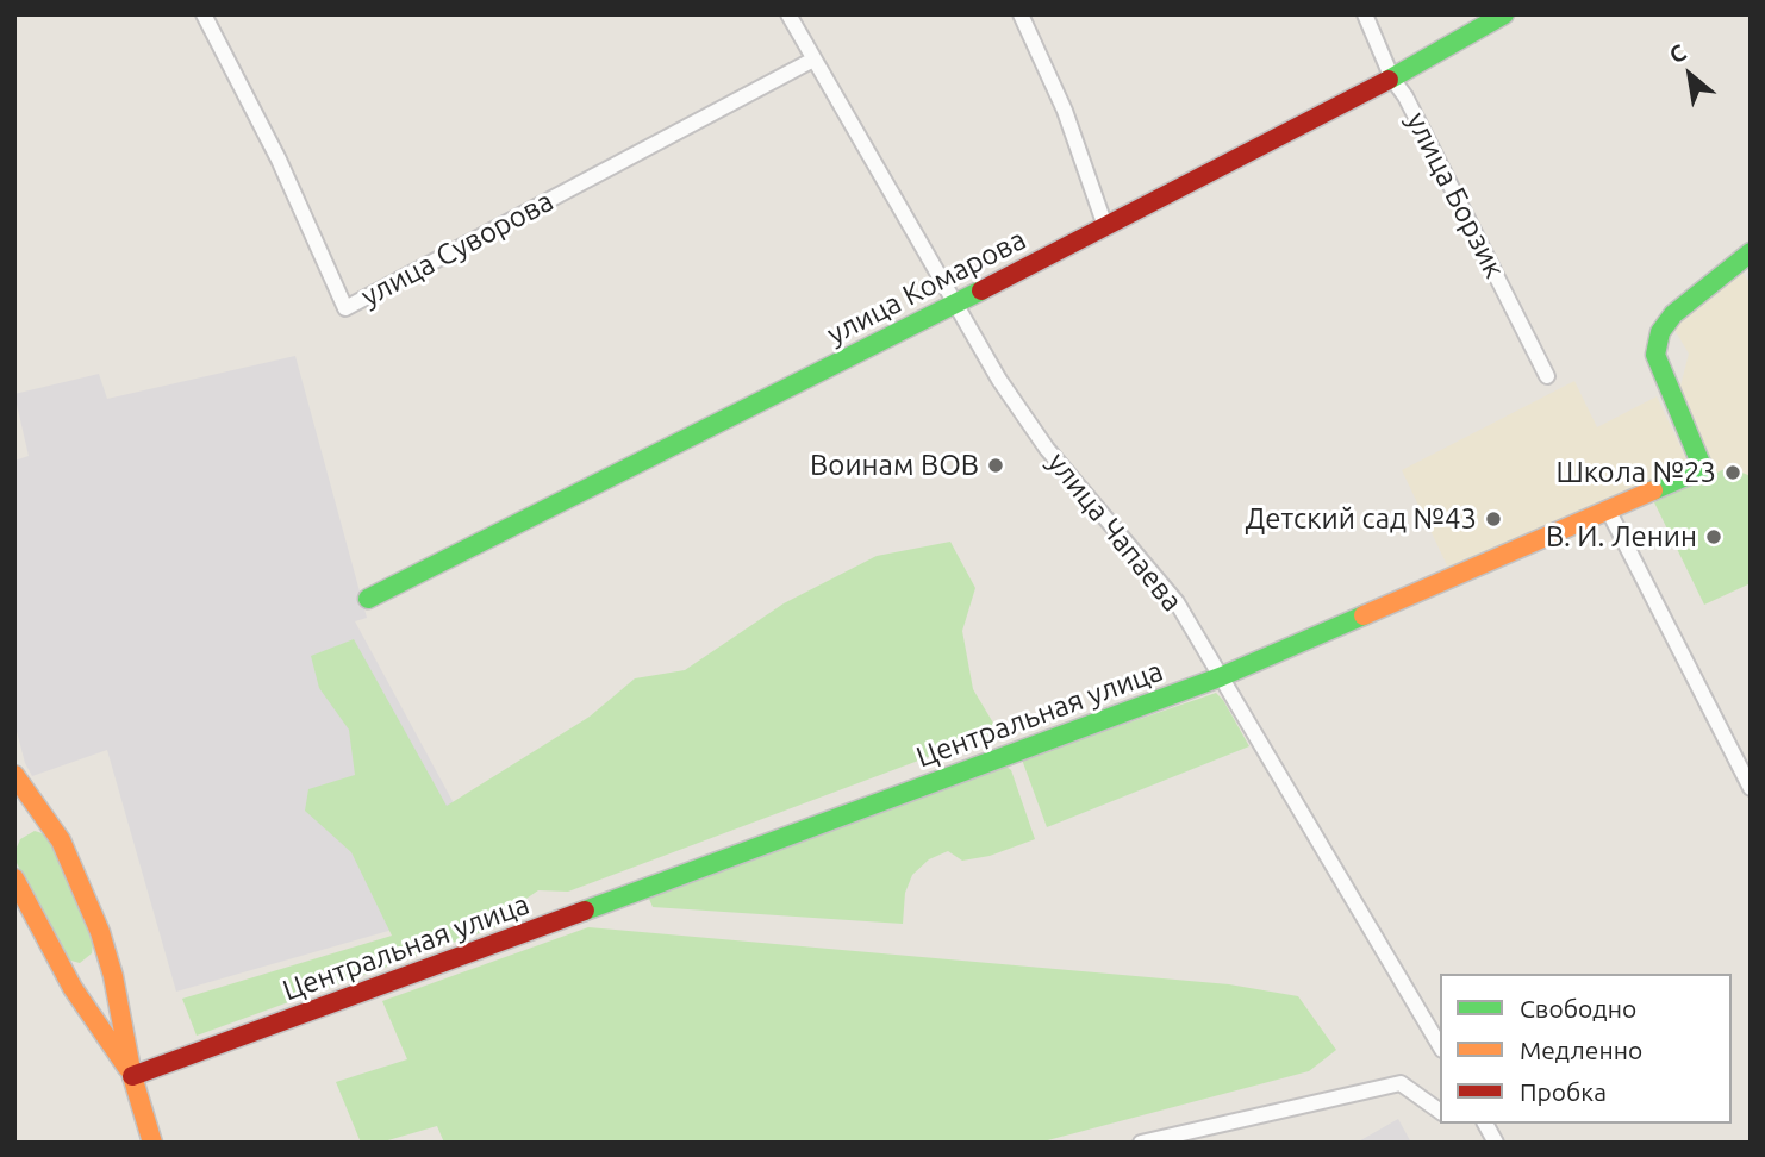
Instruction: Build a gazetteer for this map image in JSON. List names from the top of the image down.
{
  "streets": {
    "street": [
      "улица Борзик",
      "улица Суворова",
      "улица Комарова",
      "улица Чапаева",
      "Центральная улица"
    ]
  },
  "crossings": [
    ["улица Борзик", "улица Комарова"],
    ["улица Суворова", "улица Чапаева"],
    ["улица Комарова", "улица Чапаева"],
    ["улица Чапаева", "Центральная улица"]
  ],
  "places": [
    "Воинам ВОВ",
    "Школа №23",
    "Детский сад №43",
    "В. И. Ленин"
  ],
  "legend": ["Свободно", "Медленно", "Пробка"],
  "north": "top left"
}
